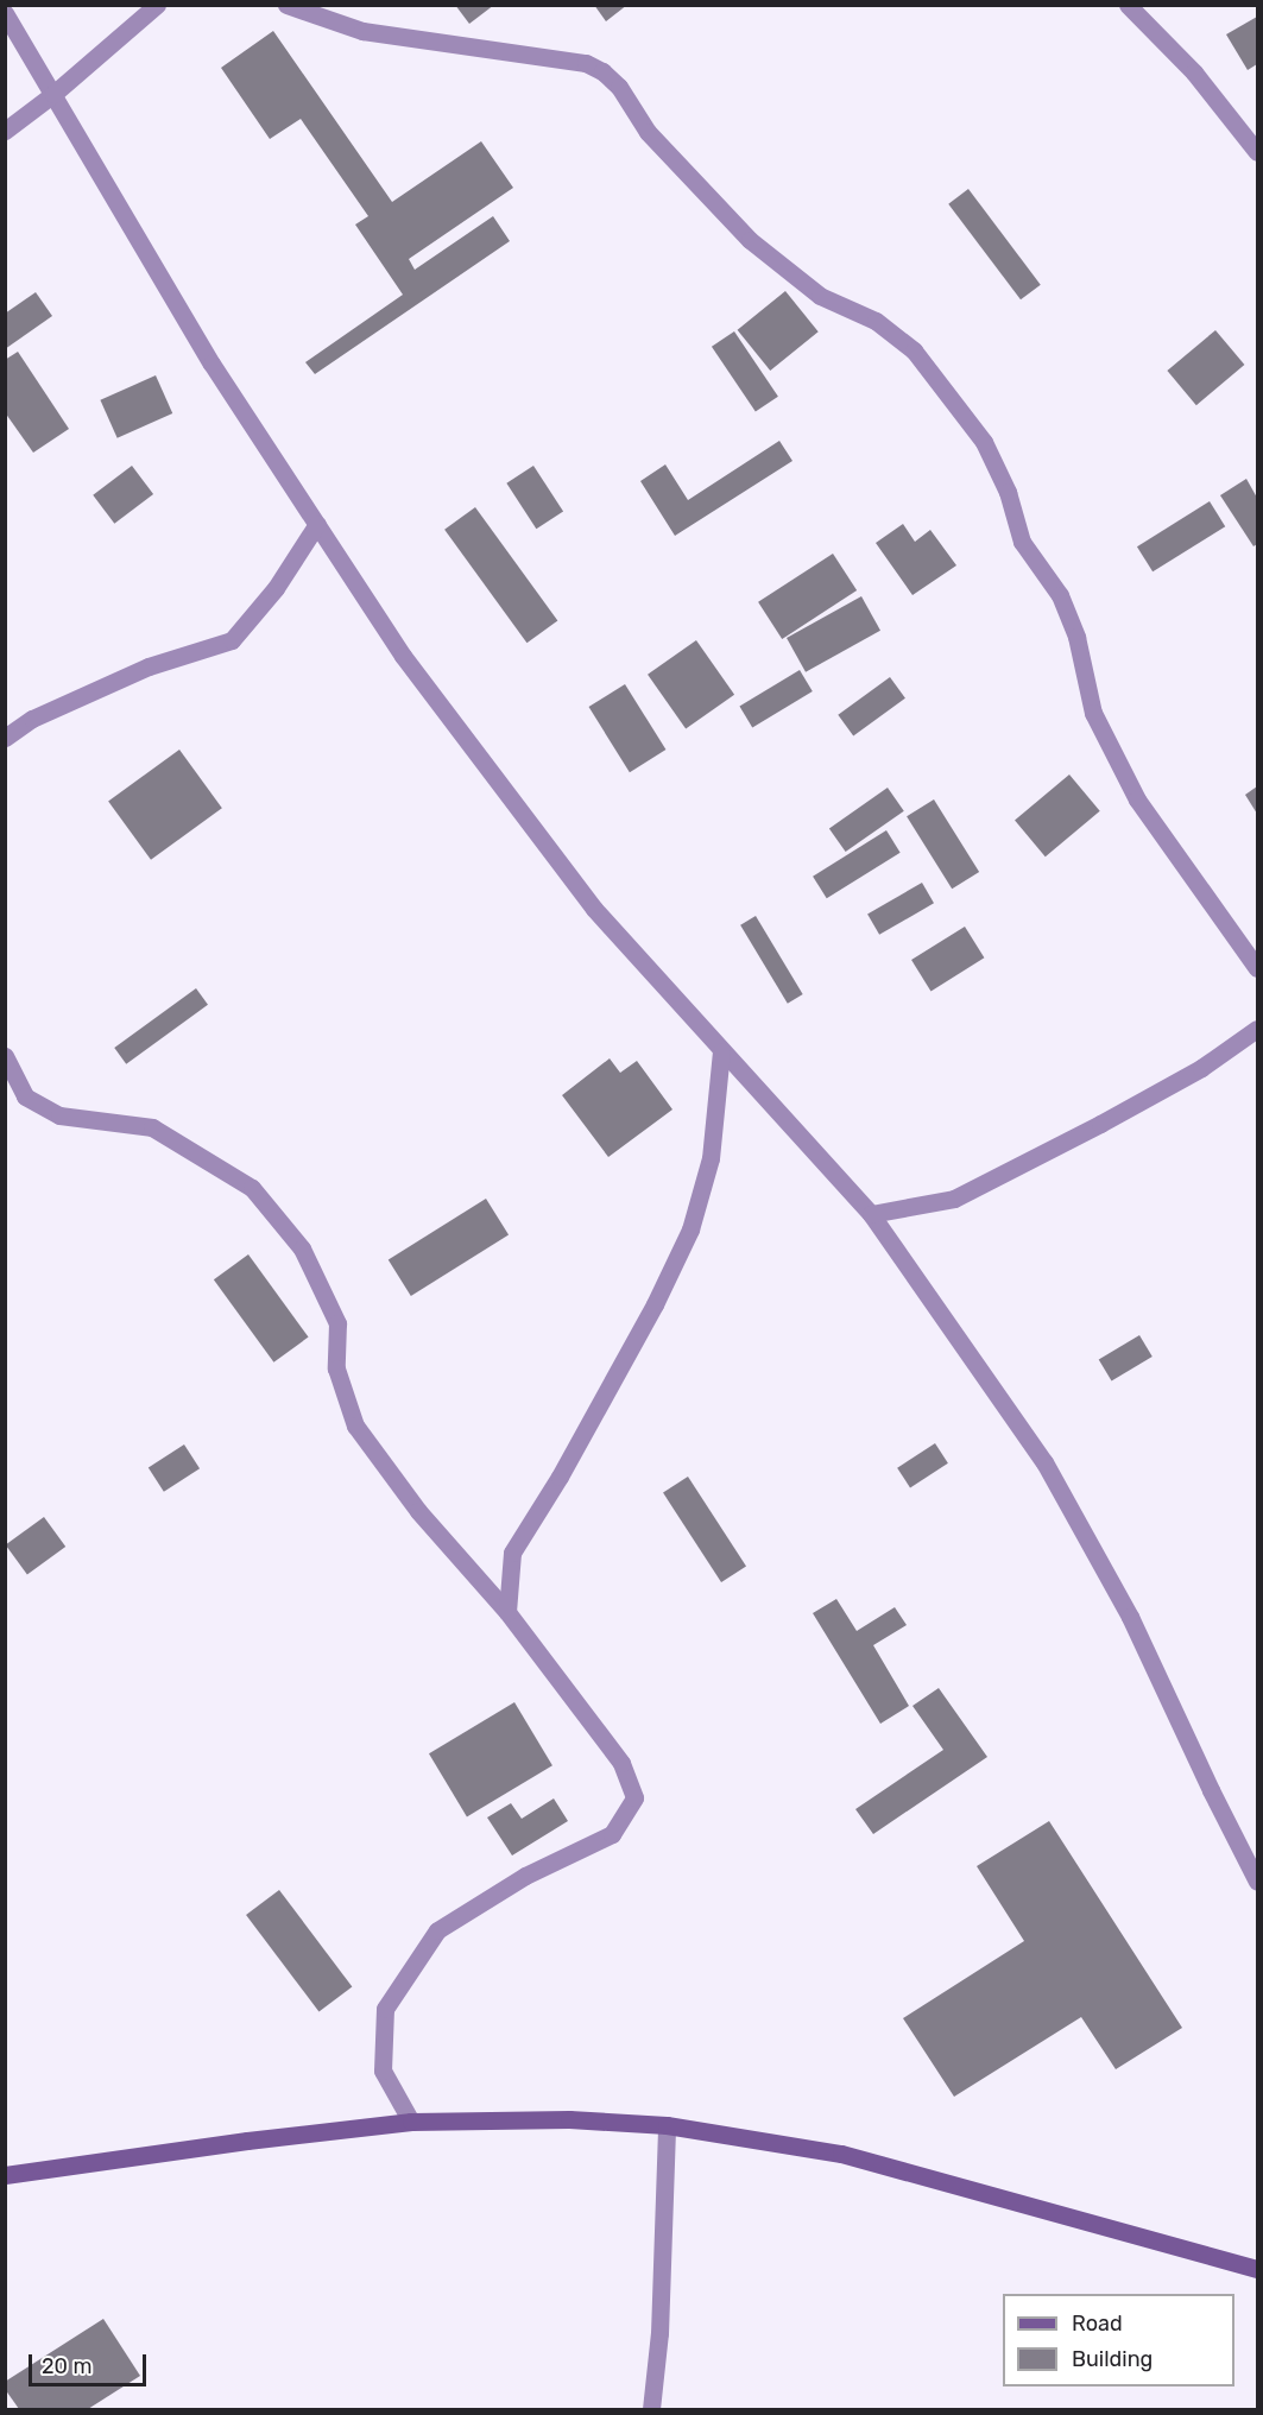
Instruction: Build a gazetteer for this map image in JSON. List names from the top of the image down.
{
  "legend": ["Road", "Building"],
  "scale_bar": "20 m"
}
